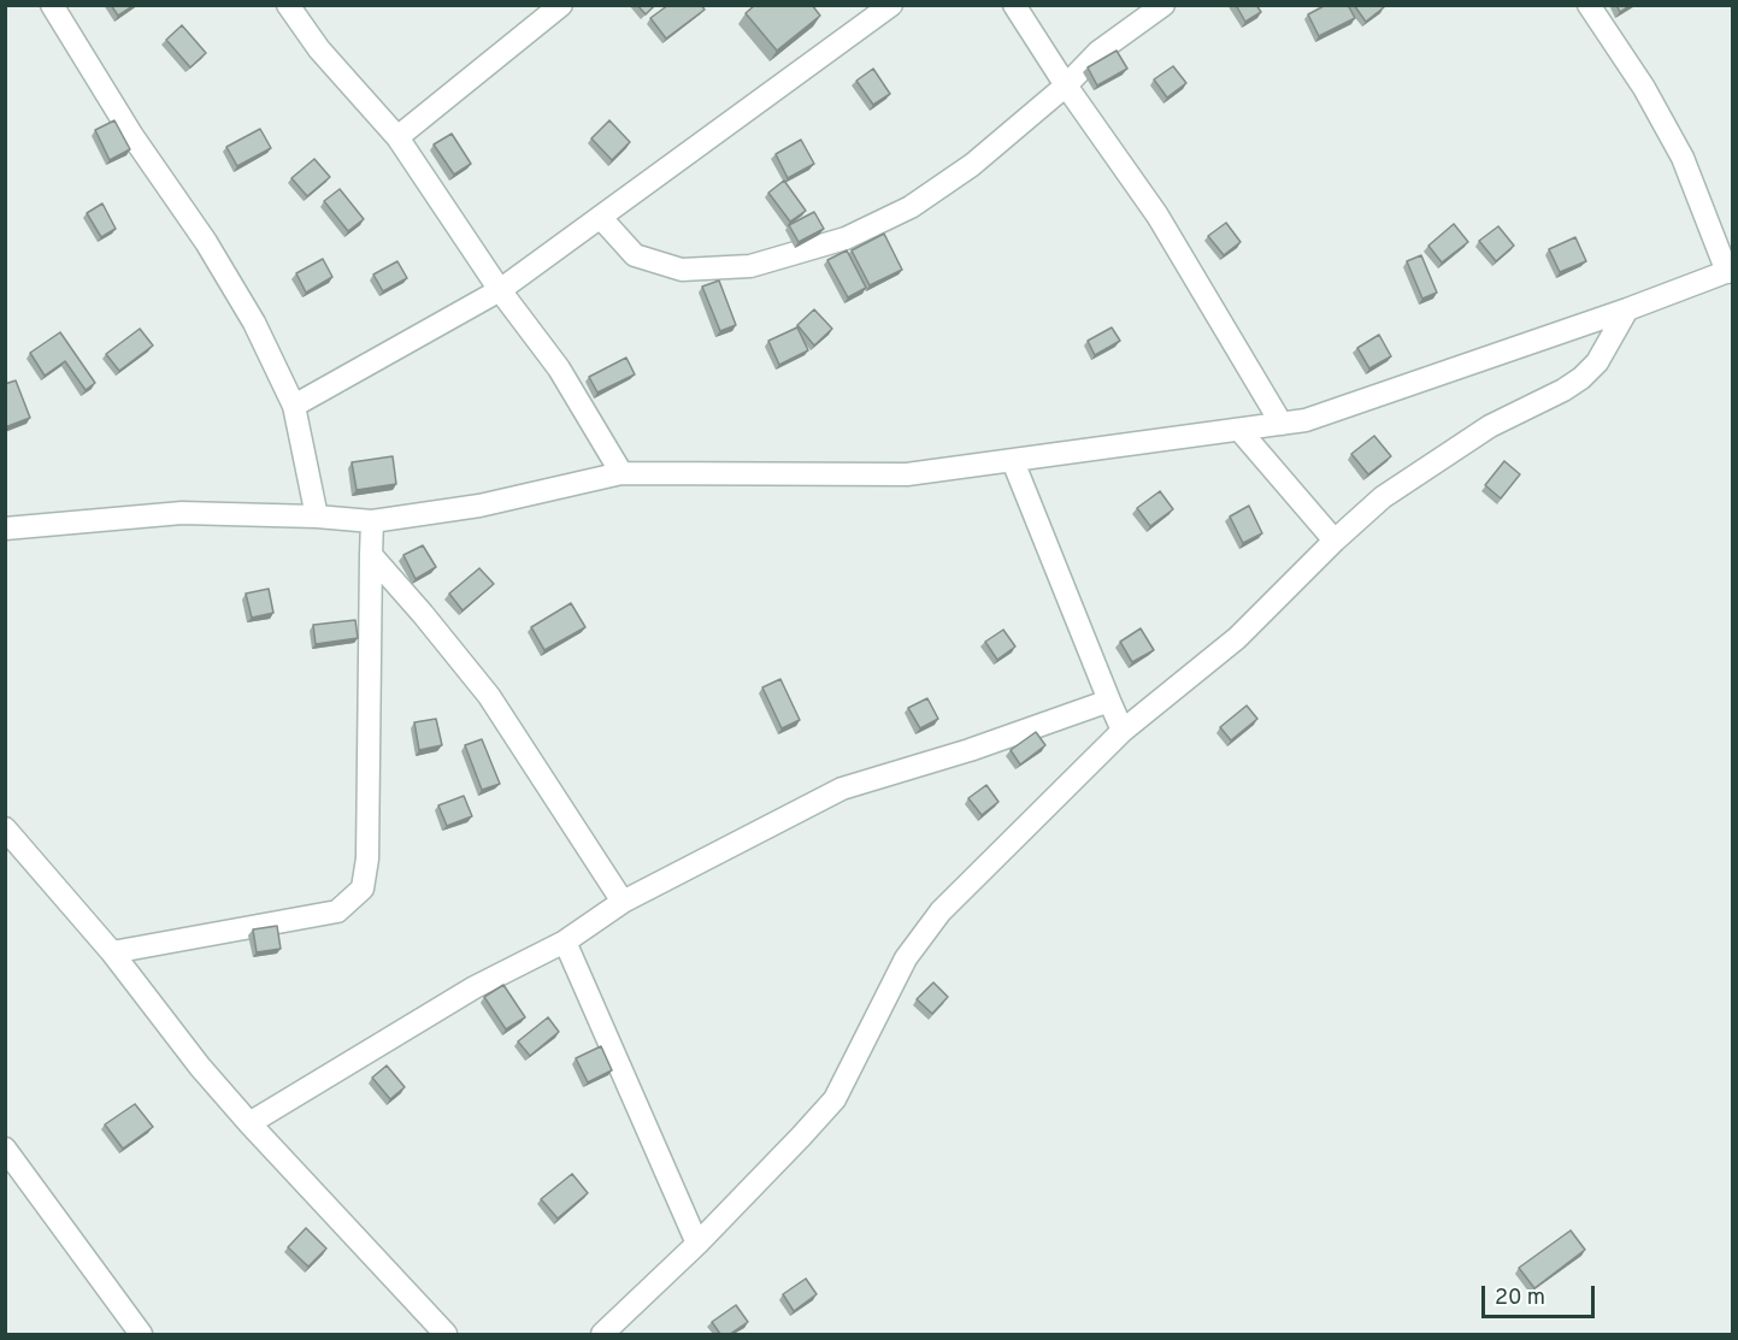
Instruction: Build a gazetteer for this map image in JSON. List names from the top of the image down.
{
  "scale_bar": "20 m"
}
